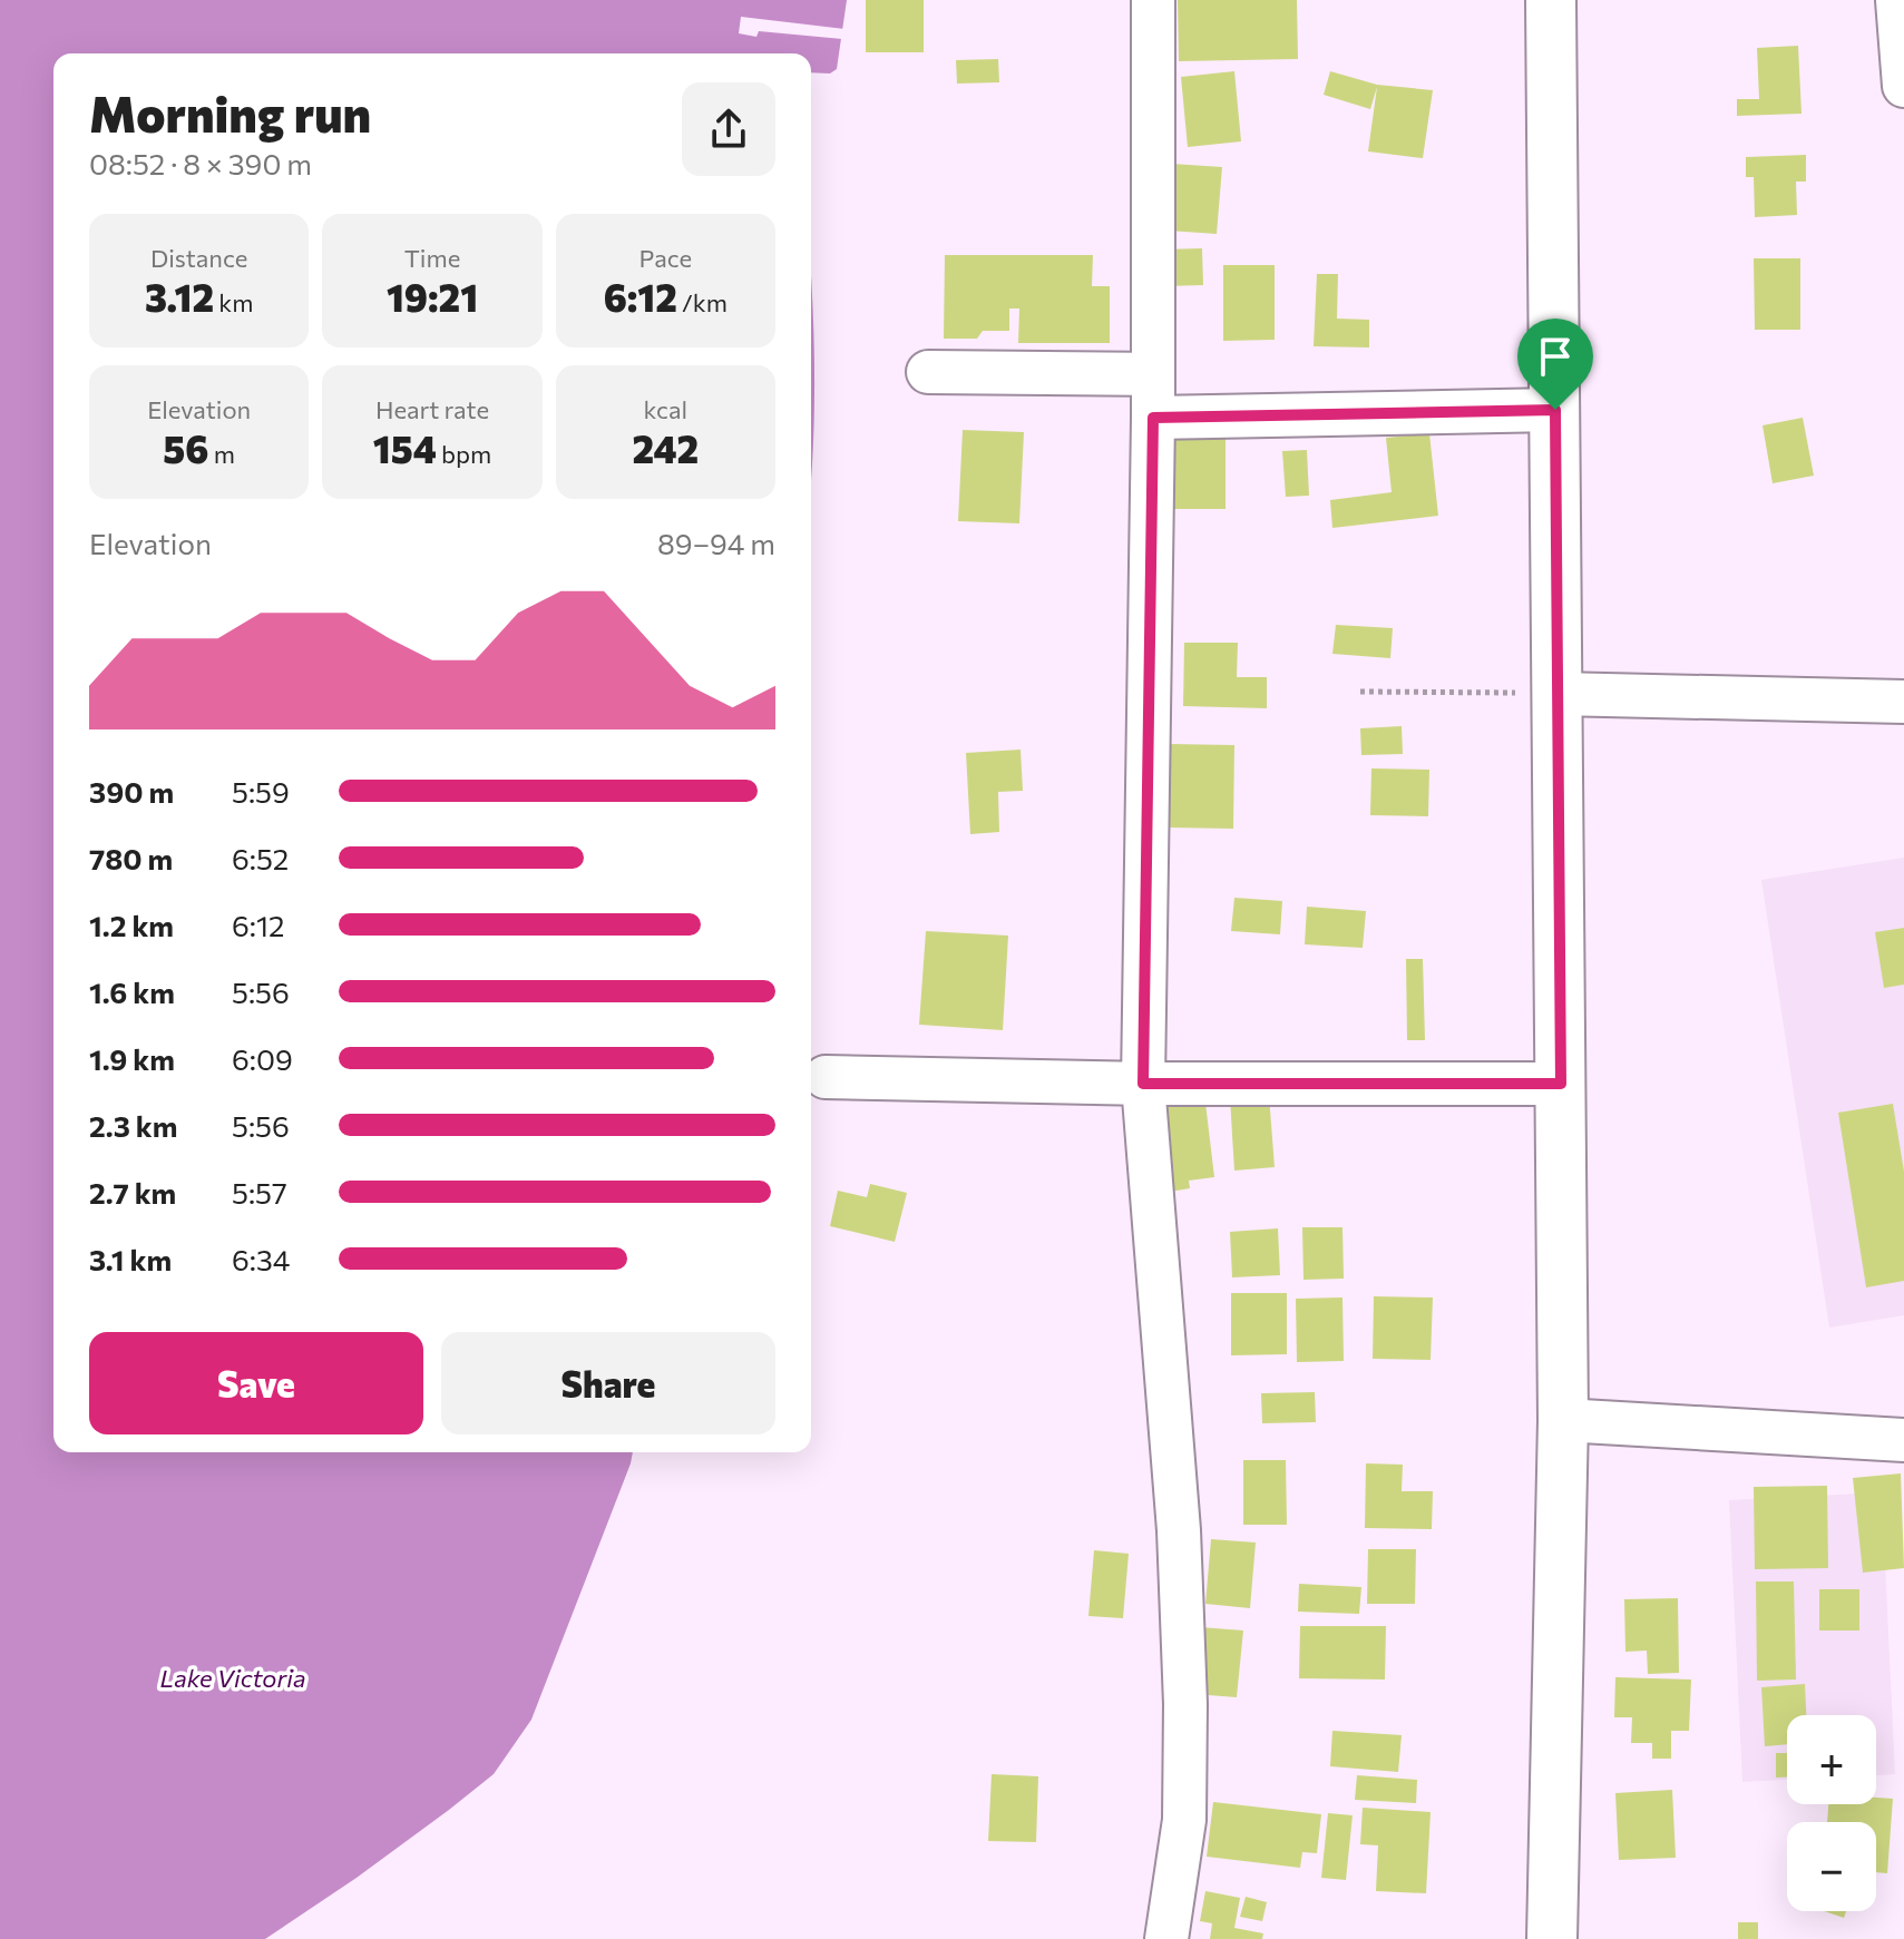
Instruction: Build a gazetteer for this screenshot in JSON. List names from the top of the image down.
{
  "water": ["Lake Victoria"],
  "page": {
    "heading": ["Morning run", "08:52 · 8 × 390 m"],
    "stats": [
      ["Distance", "3.12 km"],
      ["Time", "19:21"],
      ["Pace", "6:12 /km"],
      ["Elevation", "56 m"],
      ["Heart rate", "154 bpm"],
      ["kcal", "242"]
    ],
    "chart": ["Elevation", "89–94 m"],
    "list": [
      {
        "name": "390 m",
        "note": "5:59"
      },
      {
        "name": "780 m",
        "note": "6:52"
      },
      {
        "name": "1.2 km",
        "note": "6:12"
      },
      {
        "name": "1.6 km",
        "note": "5:56"
      },
      {
        "name": "1.9 km",
        "note": "6:09"
      },
      {
        "name": "2.3 km",
        "note": "5:56"
      },
      {
        "name": "2.7 km",
        "note": "5:57"
      },
      {
        "name": "3.1 km",
        "note": "6:34"
      }
    ],
    "buttons": ["Save", "Share"],
    "map_buttons": ["+", "−"]
  }
}
